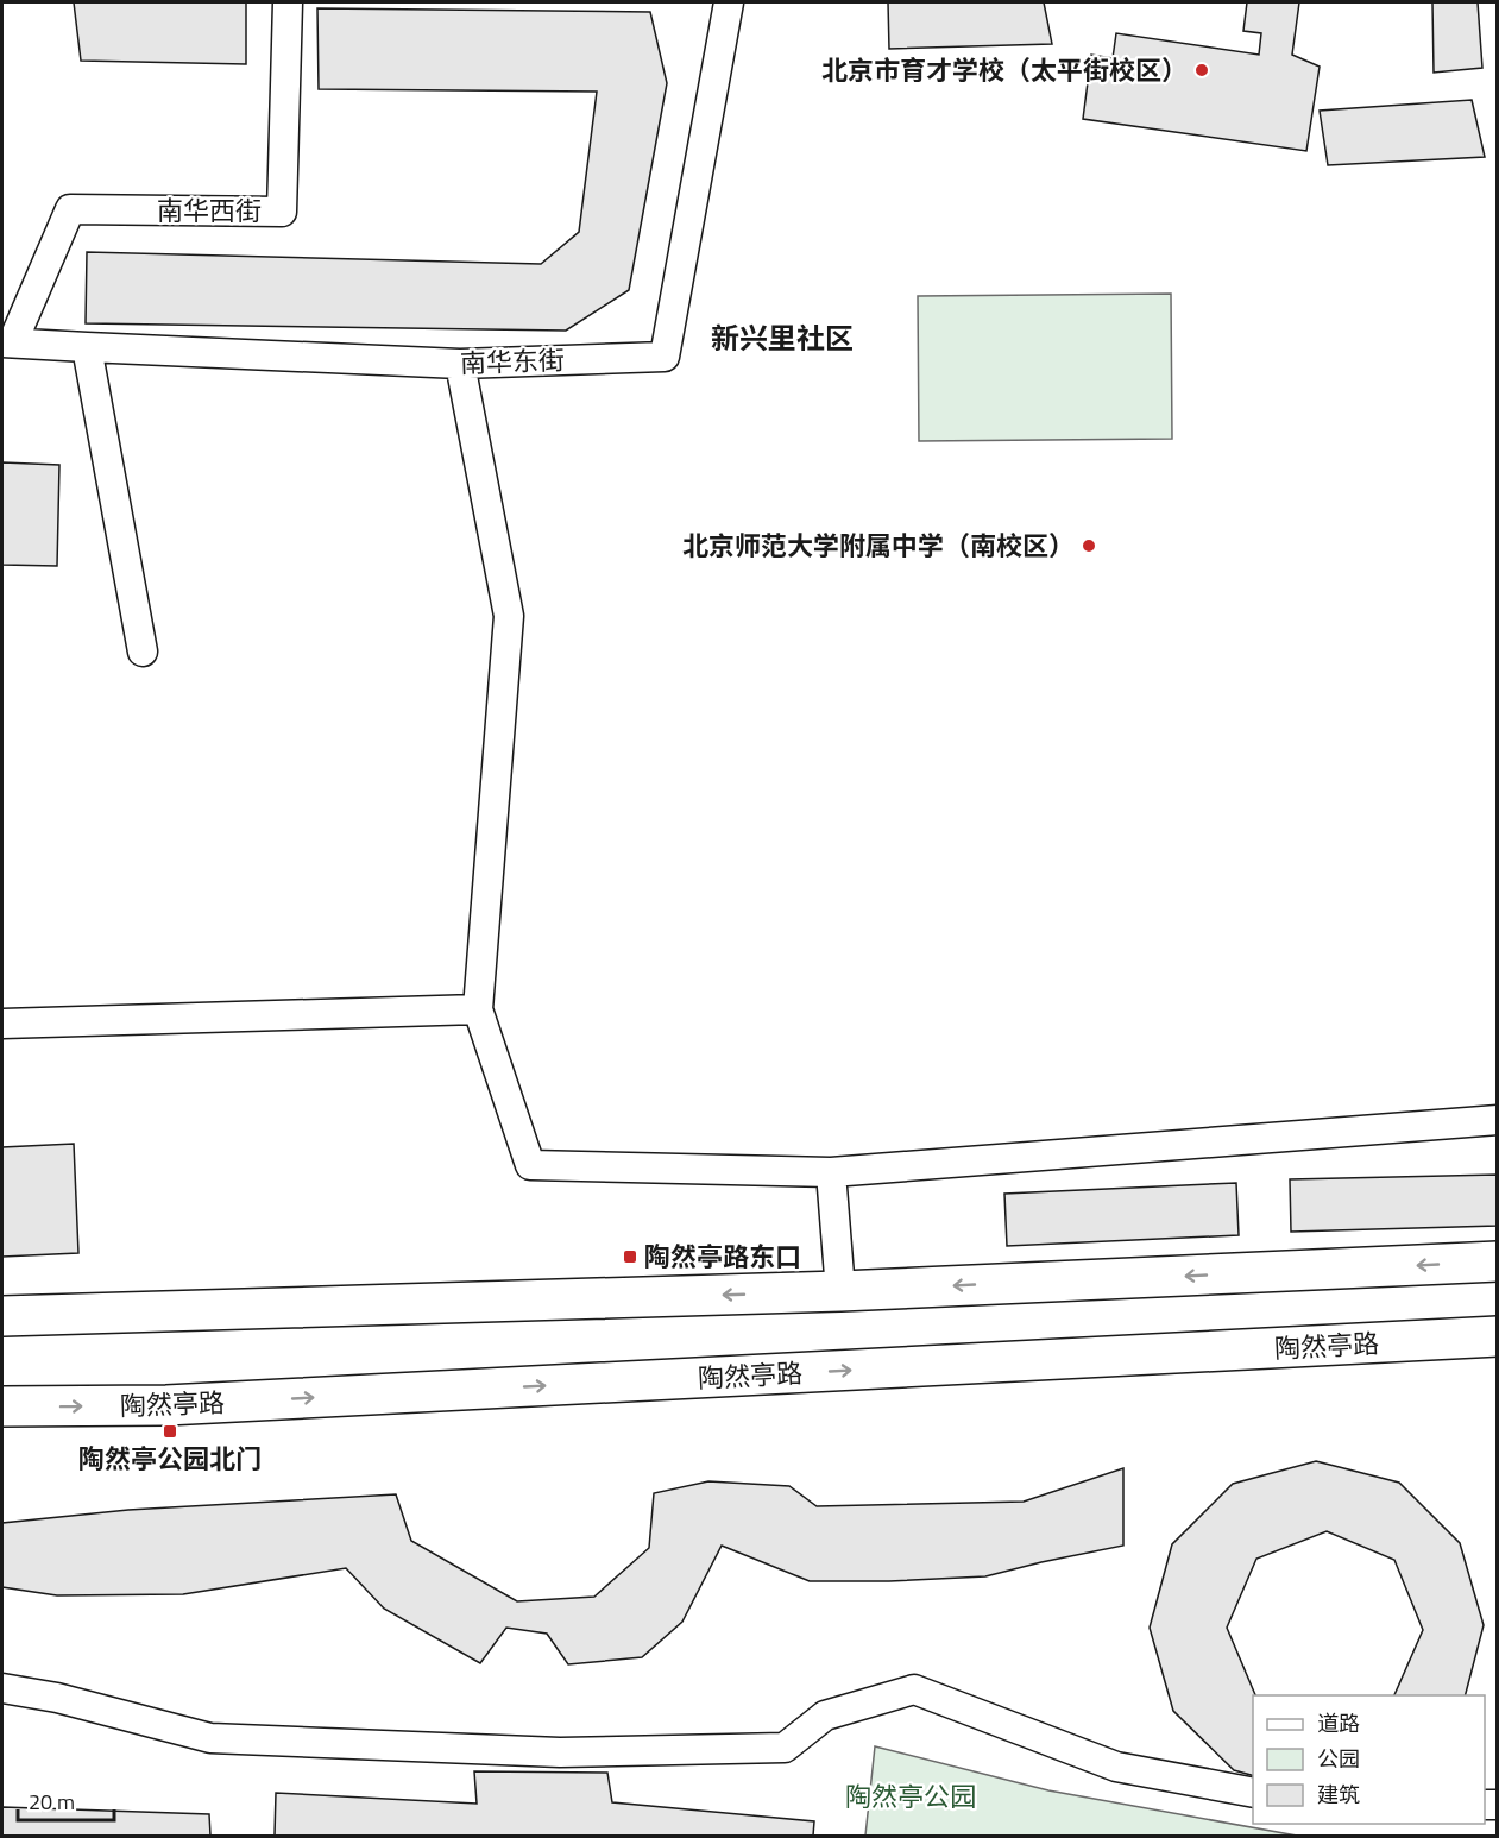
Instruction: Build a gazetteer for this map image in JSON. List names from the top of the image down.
{
  "streets": {
    "main road": ["陶然亭路"],
    "street": ["南华西街", "南华东街"]
  },
  "crossings": [
    ["南华西街", "南华东街"]
  ],
  "districts": ["新兴里社区"],
  "parks": ["陶然亭公园"],
  "places": {
    "other": ["北京市育才学校（太平街校区）", "北京师范大学附属中学（南校区）"],
    "transit": ["陶然亭路东口", "陶然亭公园北门"]
  },
  "legend": ["道路", "公园", "建筑"],
  "scale_bar": "20 m"
}
